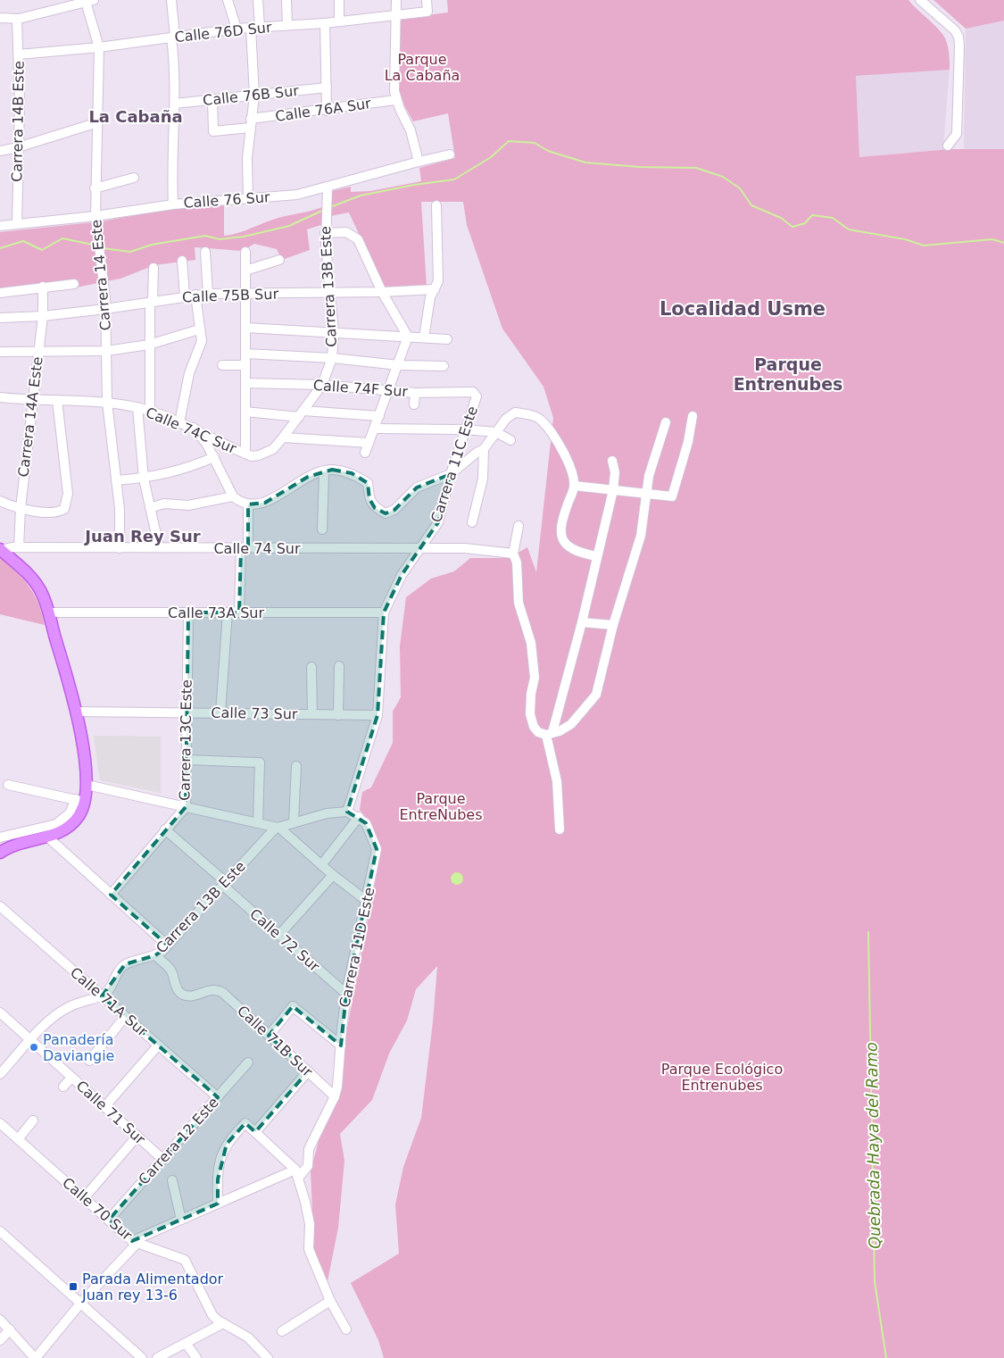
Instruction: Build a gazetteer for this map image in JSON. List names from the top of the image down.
{
  "streets": {
    "street": [
      "Calle 76D Sur",
      "Calle 76B Sur",
      "Calle 76A Sur",
      "Carrera 14B Este",
      "Calle 76 Sur",
      "Carrera 14 Este",
      "Carrera 13B Este",
      "Calle 75B Sur",
      "Calle 74F Sur",
      "Carrera 14A Este",
      "Calle 74C Sur",
      "Carrera 11C Este",
      "Calle 74 Sur",
      "Calle 73A Sur",
      "Calle 73 Sur",
      "Carrera 13C Este",
      "Calle 72 Sur",
      "Carrera 11D Este",
      "Calle 71A Sur",
      "Calle 71B Sur",
      "Calle 71 Sur",
      "Carrera 12 Este",
      "Calle 70 Sur"
    ]
  },
  "crossings": [
    ["Calle 76D Sur", "Carrera 14B Este"],
    ["Calle 76D Sur", "Carrera 14 Este"],
    ["Calle 76B Sur", "Calle 76A Sur"],
    ["Carrera 14B Este", "Calle 76 Sur"],
    ["Calle 76 Sur", "Carrera 14 Este"],
    ["Calle 76 Sur", "Carrera 13B Este"],
    ["Carrera 14 Este", "Calle 75B Sur"],
    ["Carrera 14 Este", "Calle 74C Sur"],
    ["Carrera 14 Este", "Calle 74 Sur"],
    ["Carrera 13B Este", "Calle 75B Sur"],
    ["Carrera 13B Este", "Calle 74F Sur"],
    ["Carrera 13B Este", "Calle 74C Sur"],
    ["Carrera 13B Este", "Calle 72 Sur"],
    ["Carrera 13B Este", "Calle 71A Sur"],
    ["Carrera 13B Este", "Calle 71B Sur"],
    ["Calle 75B Sur", "Carrera 14A Este"],
    ["Calle 74F Sur", "Carrera 11C Este"],
    ["Carrera 14A Este", "Calle 74C Sur"],
    ["Carrera 14A Este", "Calle 74 Sur"],
    ["Carrera 11C Este", "Calle 74 Sur"],
    ["Carrera 11C Este", "Calle 73A Sur"],
    ["Carrera 11C Este", "Calle 73 Sur"],
    ["Calle 73A Sur", "Carrera 13C Este"],
    ["Calle 73 Sur", "Carrera 13C Este"],
    ["Carrera 13C Este", "Calle 72 Sur"],
    ["Calle 72 Sur", "Carrera 11D Este"],
    ["Carrera 11D Este", "Calle 71B Sur"],
    ["Calle 71A Sur", "Carrera 12 Este"],
    ["Calle 71 Sur", "Carrera 12 Este"],
    ["Carrera 12 Este", "Calle 70 Sur"]
  ],
  "districts": [
    "La Cabaña",
    "Localidad Usme",
    "Parque Entrenubes",
    "Juan Rey Sur"
  ],
  "water": ["Quebrada Haya del Ramo"],
  "parks": ["Parque La Cabaña", "Parque EntreNubes", "Parque Ecológico Entrenubes"],
  "places": {
    "other": ["Panadería Daviangie"],
    "transit": ["Parada Alimentador Juan rey 13-6"]
  }
}
